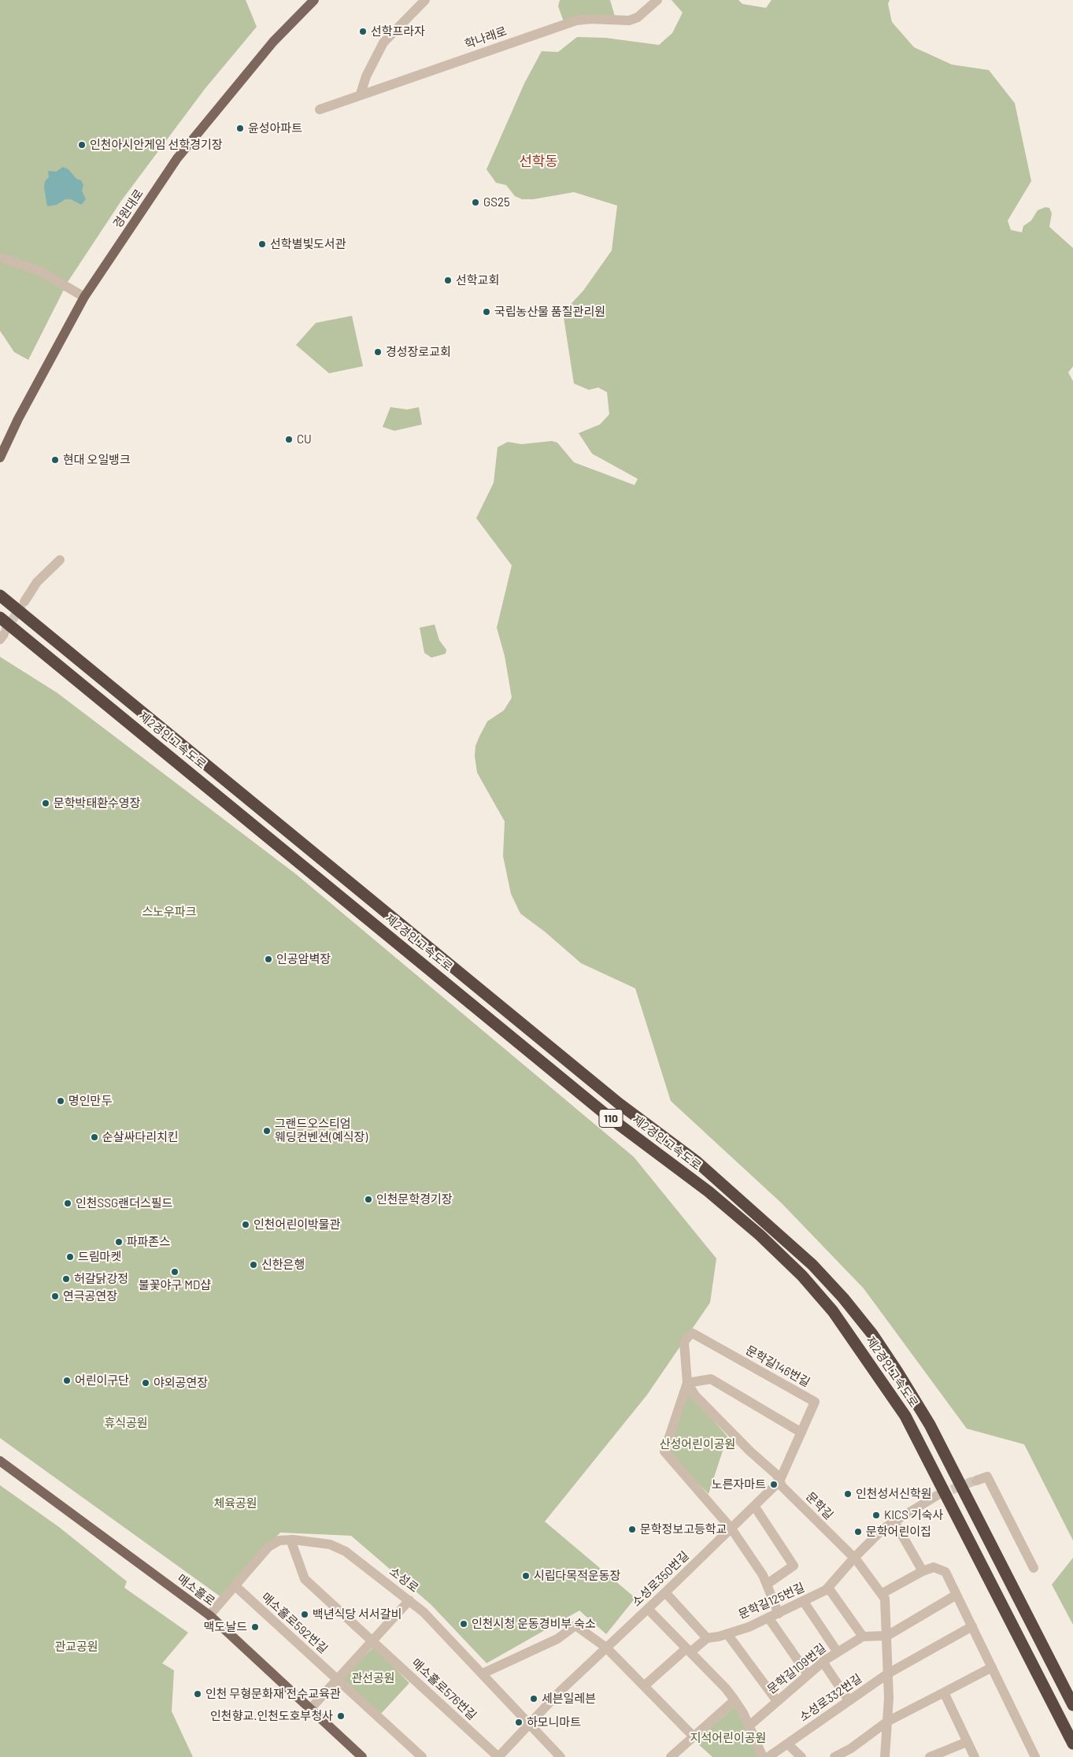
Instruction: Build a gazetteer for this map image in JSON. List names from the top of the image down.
{
  "streets": {
    "highway": ["제2경인고속도로", "110"],
    "main road": ["경원대로", "매소홀로"],
    "street": [
      "학나래로",
      "문학길146번길",
      "문학길",
      "소성로350번길",
      "소성로",
      "문학길125번길",
      "매소홀로592번길",
      "문학길109번길",
      "매소홀로576번길",
      "소성로332번길"
    ]
  },
  "crossings": [
    ["문학길146번길", "문학길"],
    ["문학길146번길", "소성로350번길"],
    ["문학길", "소성로350번길"],
    ["문학길", "문학길125번길"],
    ["문학길", "소성로332번길"],
    ["소성로350번길", "소성로"],
    ["소성로350번길", "매소홀로576번길"],
    ["소성로", "매소홀로"],
    ["소성로", "매소홀로592번길"],
    ["소성로", "매소홀로576번길"]
  ],
  "districts": ["선학동"],
  "parks": [
    "스노우파크",
    "휴식공원",
    "산성어린이공원",
    "체육공원",
    "관교공원",
    "관선공원",
    "지석어린이공원"
  ],
  "places": [
    "선학프라자",
    "윤성아파트",
    "인천아시안게임 선학경기장",
    "GS25",
    "선학별빛도서관",
    "선학교회",
    "국립농산물 품질관리원",
    "경성장로교회",
    "CU",
    "현대 오일뱅크",
    "문학박태환수영장",
    "인공암벽장",
    "명인만두",
    "그랜드오스티엄 웨딩컨벤션(예식장)",
    "순살싸다리치킨",
    "인천문학경기장",
    "인천SSG랜더스필드",
    "인천어린이박물관",
    "파파존스",
    "드림마켓",
    "신한은행",
    "불꽃야구 MD샵",
    "허갈닭강정",
    "연극공연장",
    "어린이구단",
    "야외공연장",
    "노른자마트",
    "인천성서신학원",
    "KICS 기숙사",
    "문학정보고등학교",
    "문학어린이집",
    "시립다목적운동장",
    "백년식당 서서갈비",
    "인천시청 운동경비부 숙소",
    "맥도날드",
    "인천 무형문화재 전수교육관",
    "세븐일레븐",
    "인천향교.인천도호부청사",
    "하모니마트"
  ]
}
